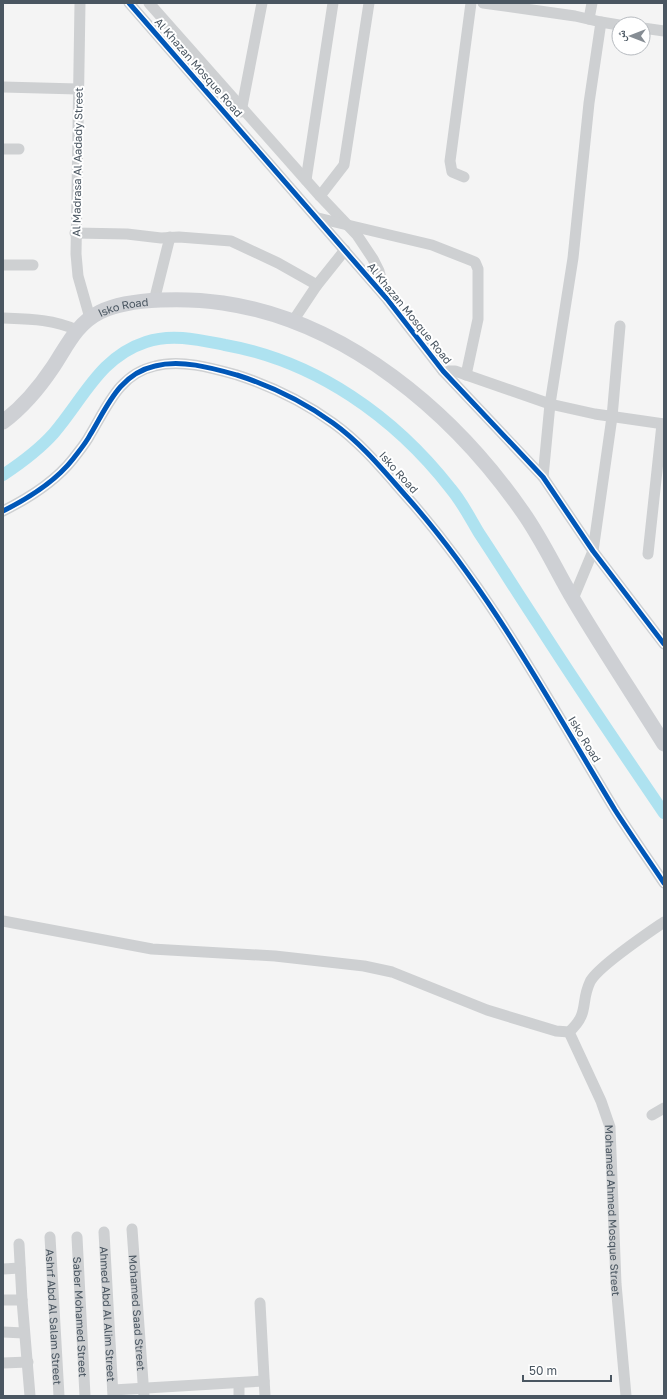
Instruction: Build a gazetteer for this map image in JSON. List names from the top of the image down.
{
  "streets": {
    "street": [
      "Al Khazan Mosque Road",
      "Al Madrasa Al Aadady Street",
      "Isko Road",
      "Mohamed Ahmed Mosque Street",
      "Mohamed Saad Street",
      "Ahmed Abd Al Alim Street",
      "Ashrf Abd Al Salam Street",
      "Saber Mohamed Street"
    ]
  },
  "crossings": [
    ["Al Madrasa Al Aadady Street", "Isko Road"]
  ],
  "scale_bar": "50 m",
  "north": "left"
}
